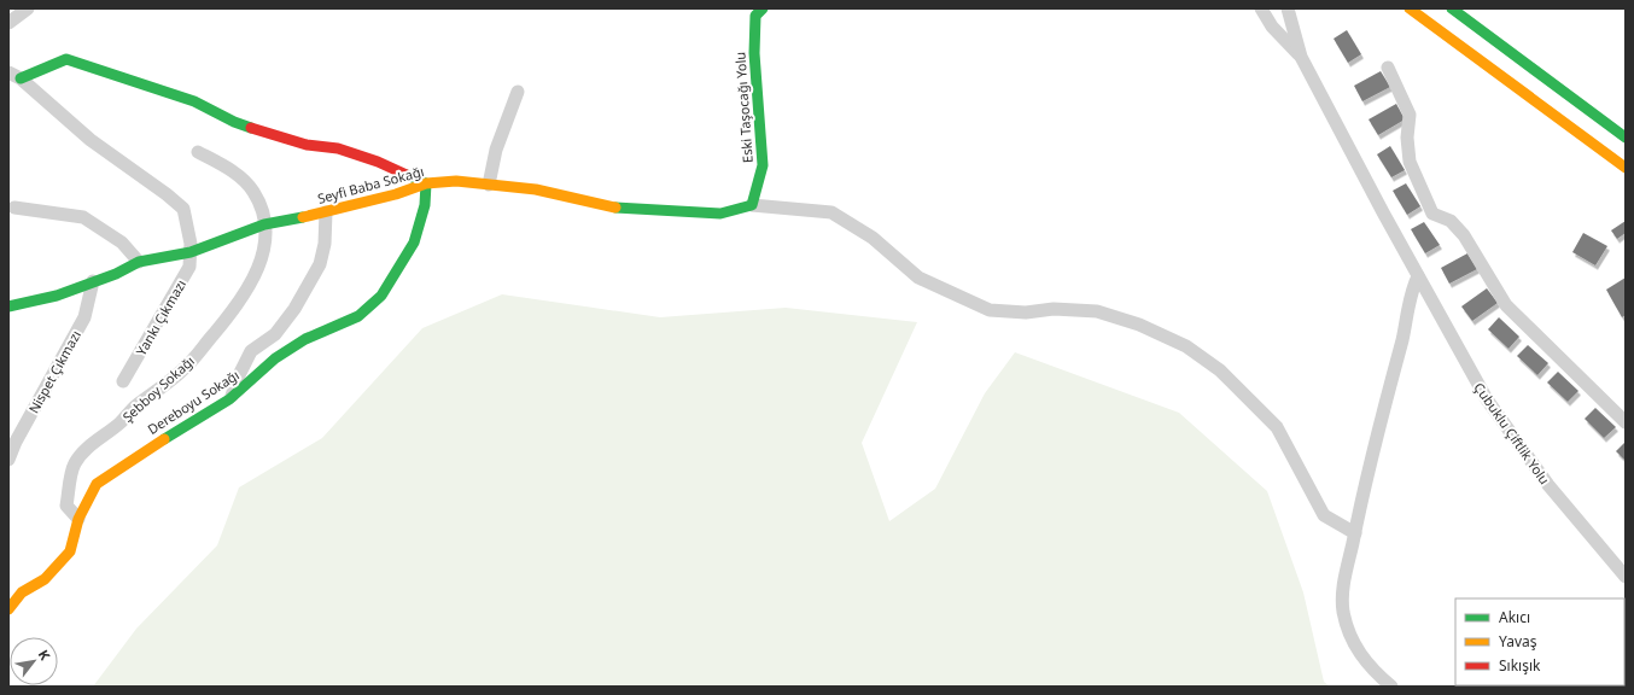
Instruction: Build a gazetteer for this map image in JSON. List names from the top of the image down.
{
  "streets": {
    "main road": ["Eski Taşocağı Yolu", "Seyfi Baba Sokağı", "Dereboyu Sokağı"],
    "street": [
      "Yankı Çıkmazı",
      "Nispet Çıkmazı",
      "Şebboy Sokağı",
      "Çubuklu Çiftlik Yolu"
    ]
  },
  "crossings": [
    ["Eski Taşocağı Yolu", "Seyfi Baba Sokağı"],
    ["Seyfi Baba Sokağı", "Yankı Çıkmazı"],
    ["Seyfi Baba Sokağı", "Nispet Çıkmazı"],
    ["Seyfi Baba Sokağı", "Şebboy Sokağı"],
    ["Seyfi Baba Sokağı", "Dereboyu Sokağı"],
    ["Şebboy Sokağı", "Dereboyu Sokağı"]
  ],
  "legend": ["Akıcı", "Yavaş", "Sıkışık"],
  "north": "top right"
}
